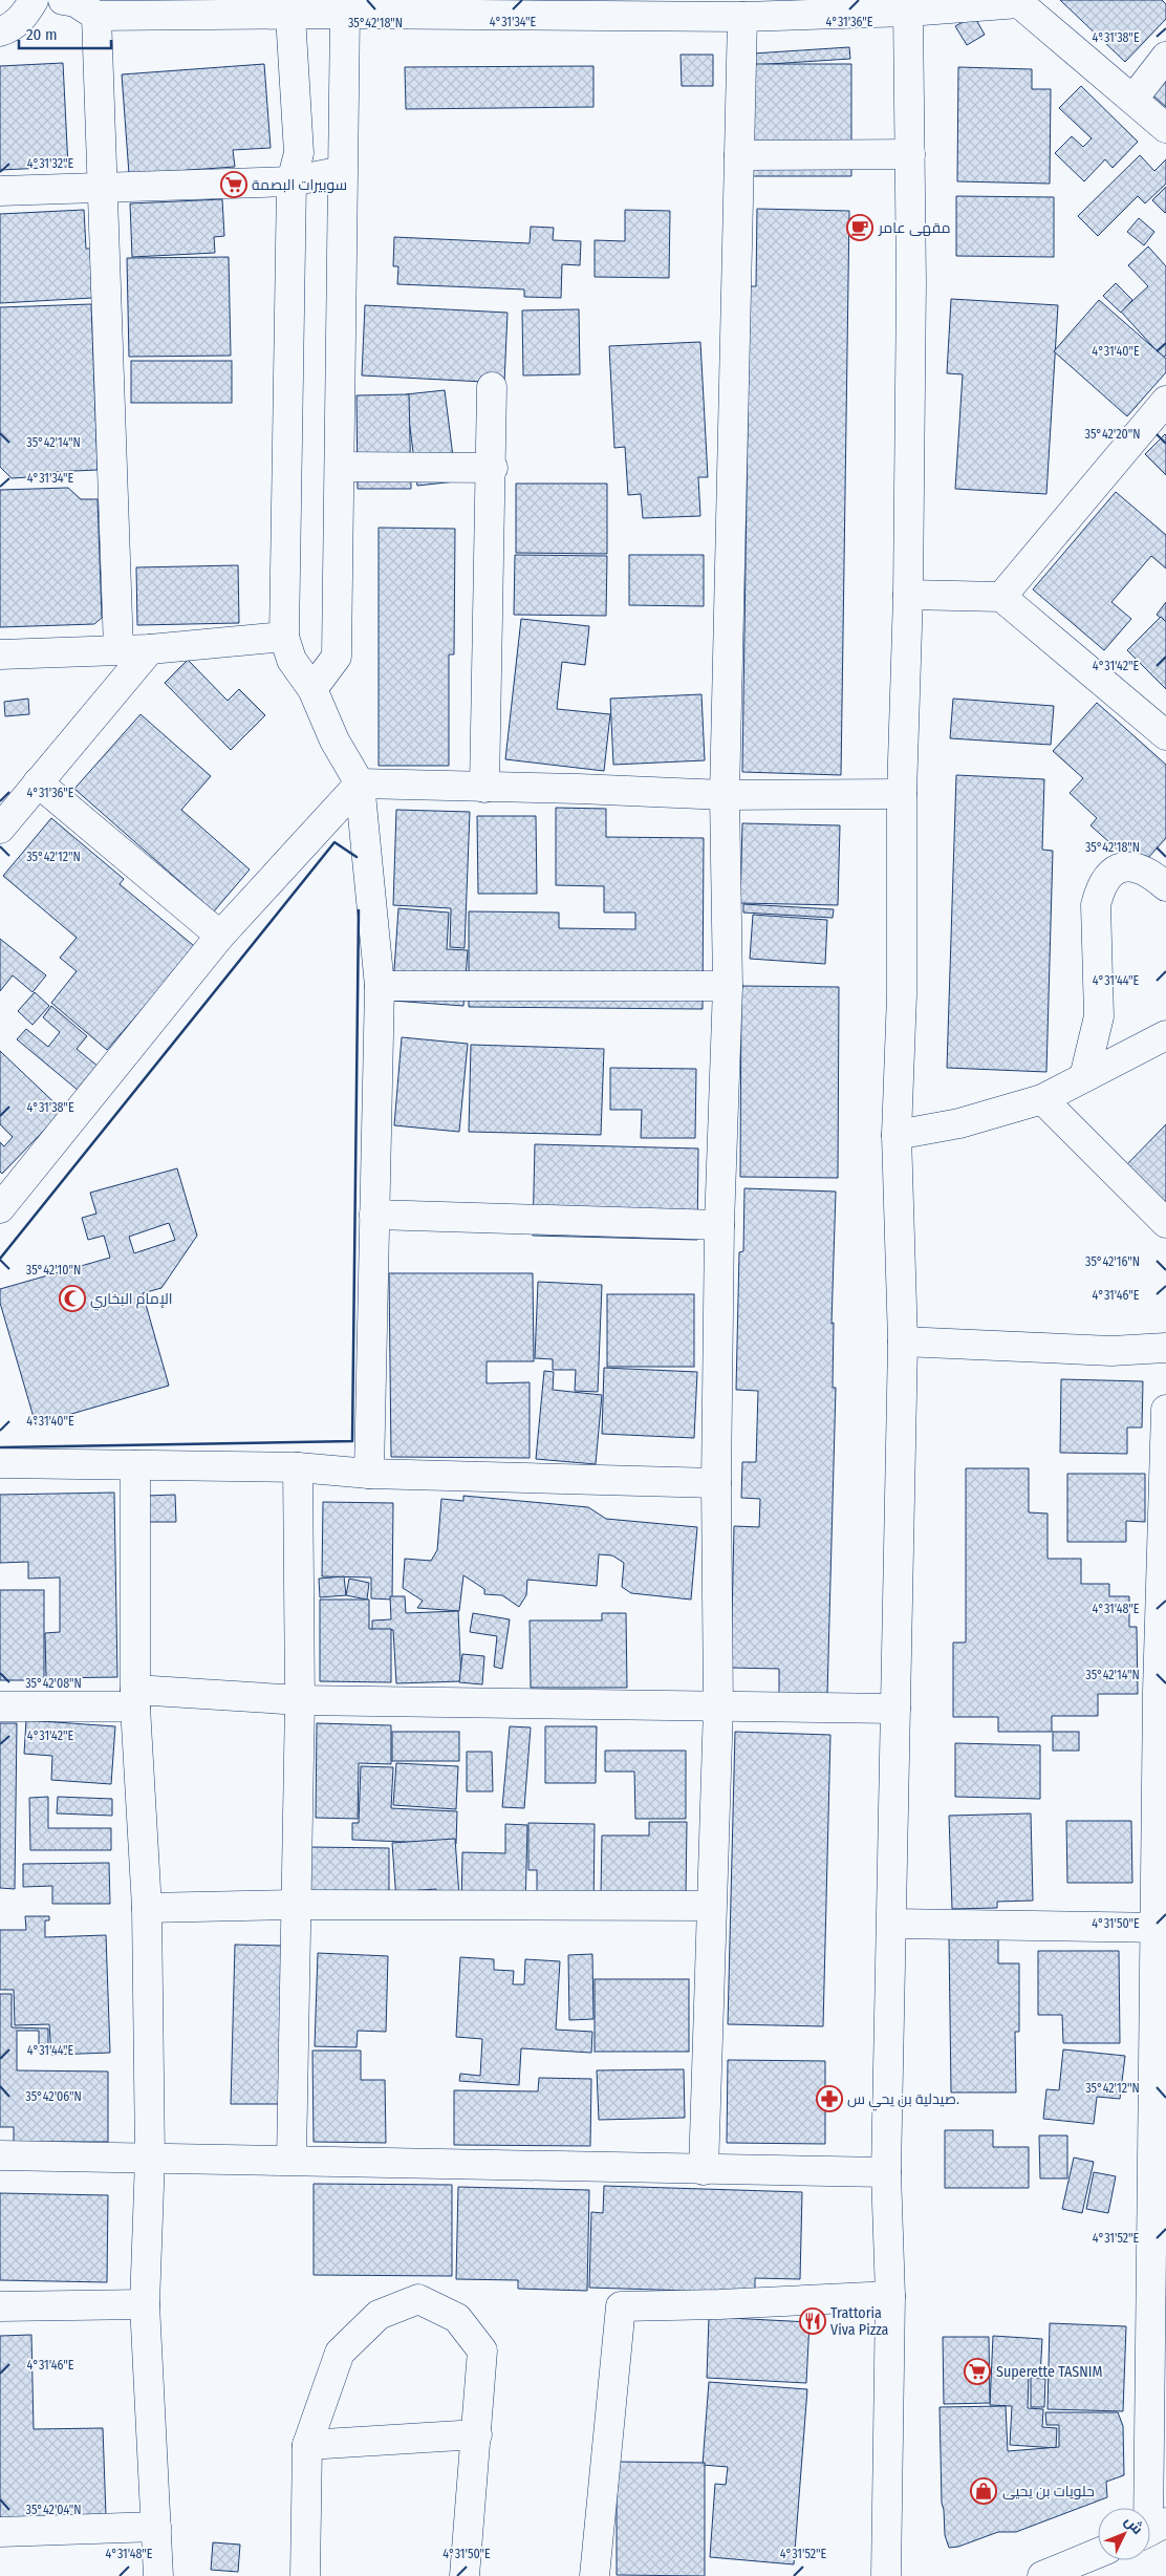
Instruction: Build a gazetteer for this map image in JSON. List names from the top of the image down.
{
  "places": {
    "supermarket": ["سوبيرات البصمة", "Superette TASNIM"],
    "cafe": ["مقهى عامر"],
    "mosque": ["الإمام البخاري"],
    "pharmacy": ["صيدلية بن يحي س."],
    "restaurant": ["Trattoria Viva Pizza"],
    "shop": ["حلويات بن يحيى"]
  },
  "scale_bar": "20 m",
  "north": "top right",
  "coordinates": [
    "4°31'34\"E",
    "4°31'36\"E",
    "35°42'18\"N",
    "4°31'38\"E",
    "4°31'32\"E",
    "4°31'40\"E",
    "35°42'20\"N",
    "35°42'14\"N",
    "4°31'42\"E",
    "35°42'12\"N",
    "4°31'44\"E",
    "35°42'16\"N",
    "35°42'10\"N",
    "4°31'46\"E",
    "4°31'48\"E",
    "35°42'08\"N",
    "4°31'50\"E",
    "35°42'06\"N",
    "4°31'52\"E",
    "35°42'04\"N"
  ]
}
